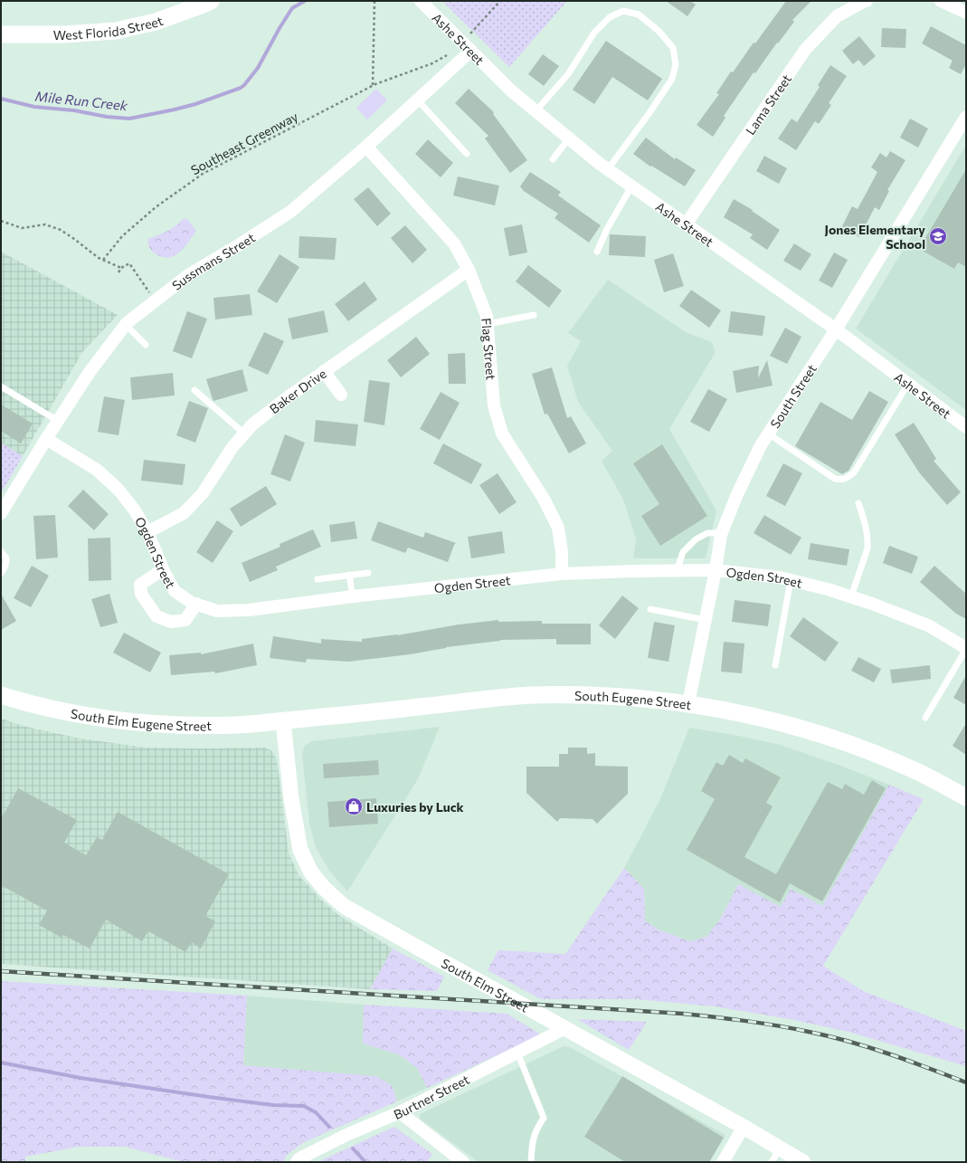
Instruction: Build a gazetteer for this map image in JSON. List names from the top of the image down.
{
  "streets": {
    "main road": ["West Florida Street", "South Eugene Street", "South Elm Eugene Street"],
    "street": [
      "Ashe Street",
      "Lama Street",
      "Sussmans Street",
      "Flag Street",
      "Baker Drive",
      "South Street",
      "Ogden Street",
      "South Elm Street",
      "Burtner Street"
    ],
    "path": ["Southeast Greenway"]
  },
  "crossings": [
    ["Ashe Street", "Lama Street"],
    ["Ashe Street", "Southeast Greenway"],
    ["Ashe Street", "Sussmans Street"],
    ["Ashe Street", "South Street"],
    ["Southeast Greenway", "Sussmans Street"],
    ["Sussmans Street", "Flag Street"],
    ["Sussmans Street", "Ogden Street"],
    ["Flag Street", "Baker Drive"],
    ["Flag Street", "Ogden Street"],
    ["Baker Drive", "Ogden Street"],
    ["South Street", "Ogden Street"],
    ["South Street", "South Eugene Street"],
    ["South Eugene Street", "South Elm Eugene Street"],
    ["South Eugene Street", "South Elm Street"],
    ["South Elm Eugene Street", "South Elm Street"],
    ["South Elm Street", "Burtner Street"]
  ],
  "water": ["Mile Run Creek"],
  "places": {
    "school or university": ["Jones Elementary School"],
    "shop": ["Luxuries by Luck"]
  }
}
